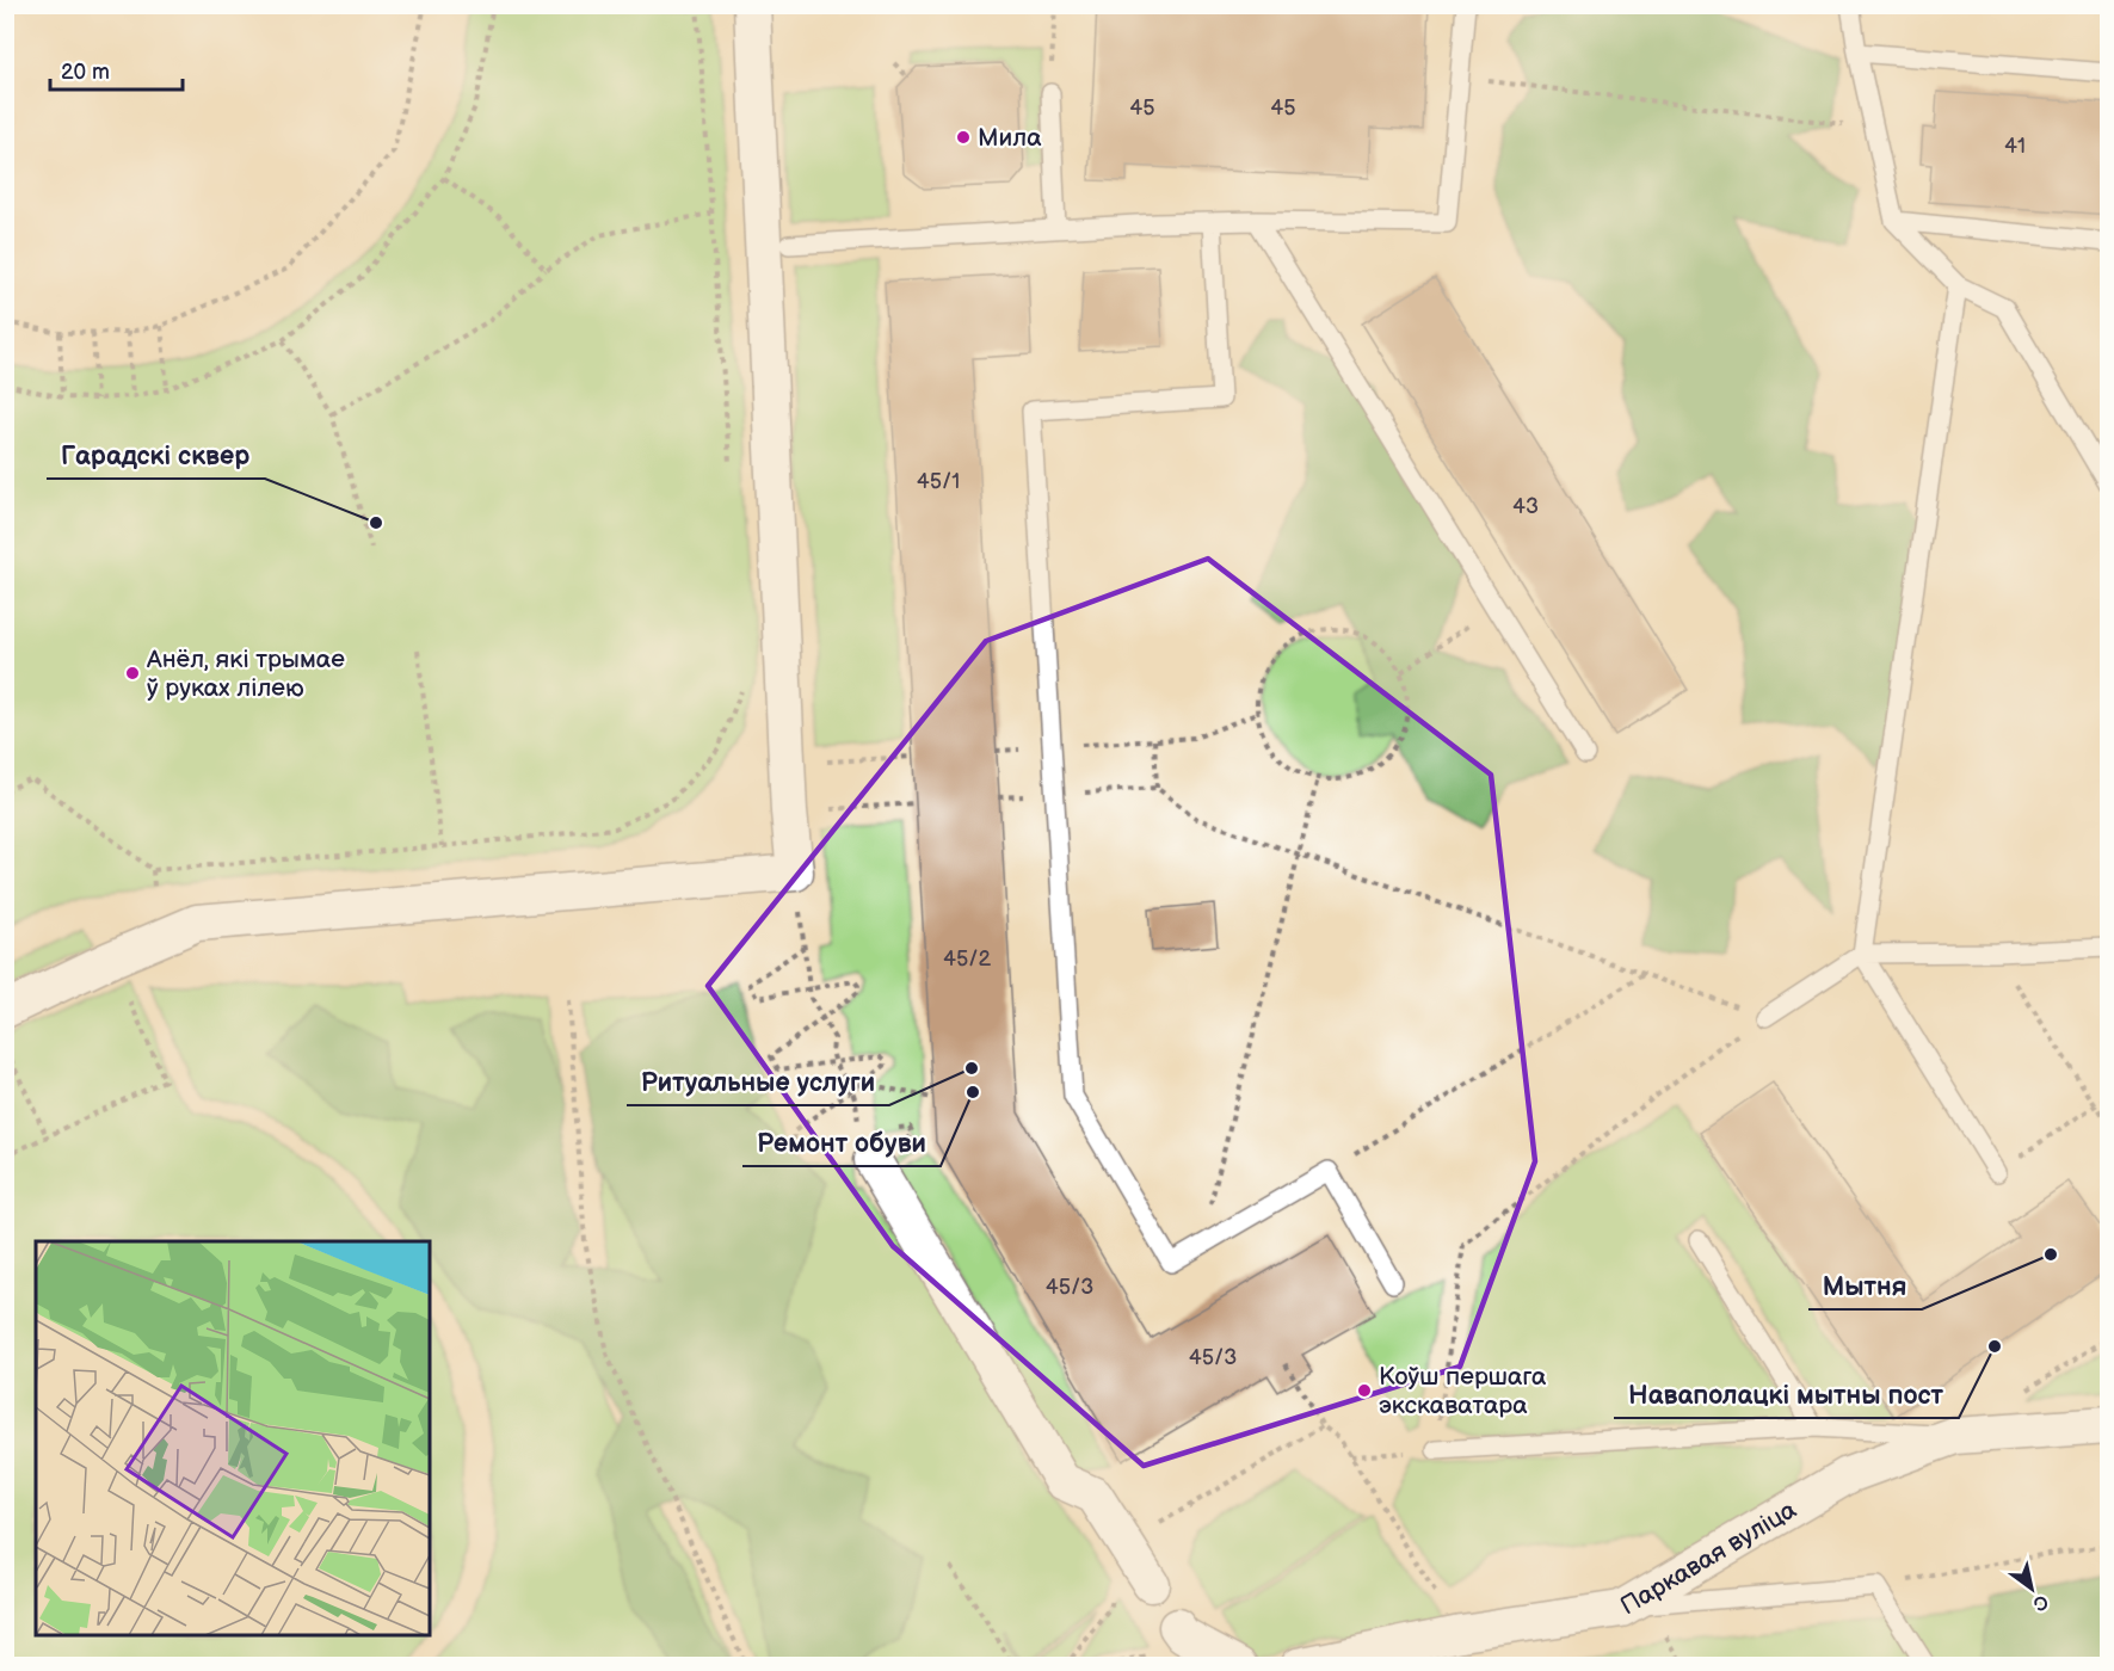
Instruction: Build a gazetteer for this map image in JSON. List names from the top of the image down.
{
  "streets": {
    "street": ["Паркавая вуліца"]
  },
  "places": [
    "Мила",
    "Гарадскі сквер",
    "Анёл, які трымае ў руках лілею",
    "Ритуальные услуги",
    "Ремонт обуви",
    "Мытня",
    "Наваполацкі мытны пост",
    "Коўш першага экскаватара"
  ],
  "house_numbers": [
    "45",
    "45",
    "41",
    "45/1",
    "43",
    "45/2",
    "45/3",
    "45/3"
  ],
  "scale_bar": "20 m",
  "north": "bottom right"
}
